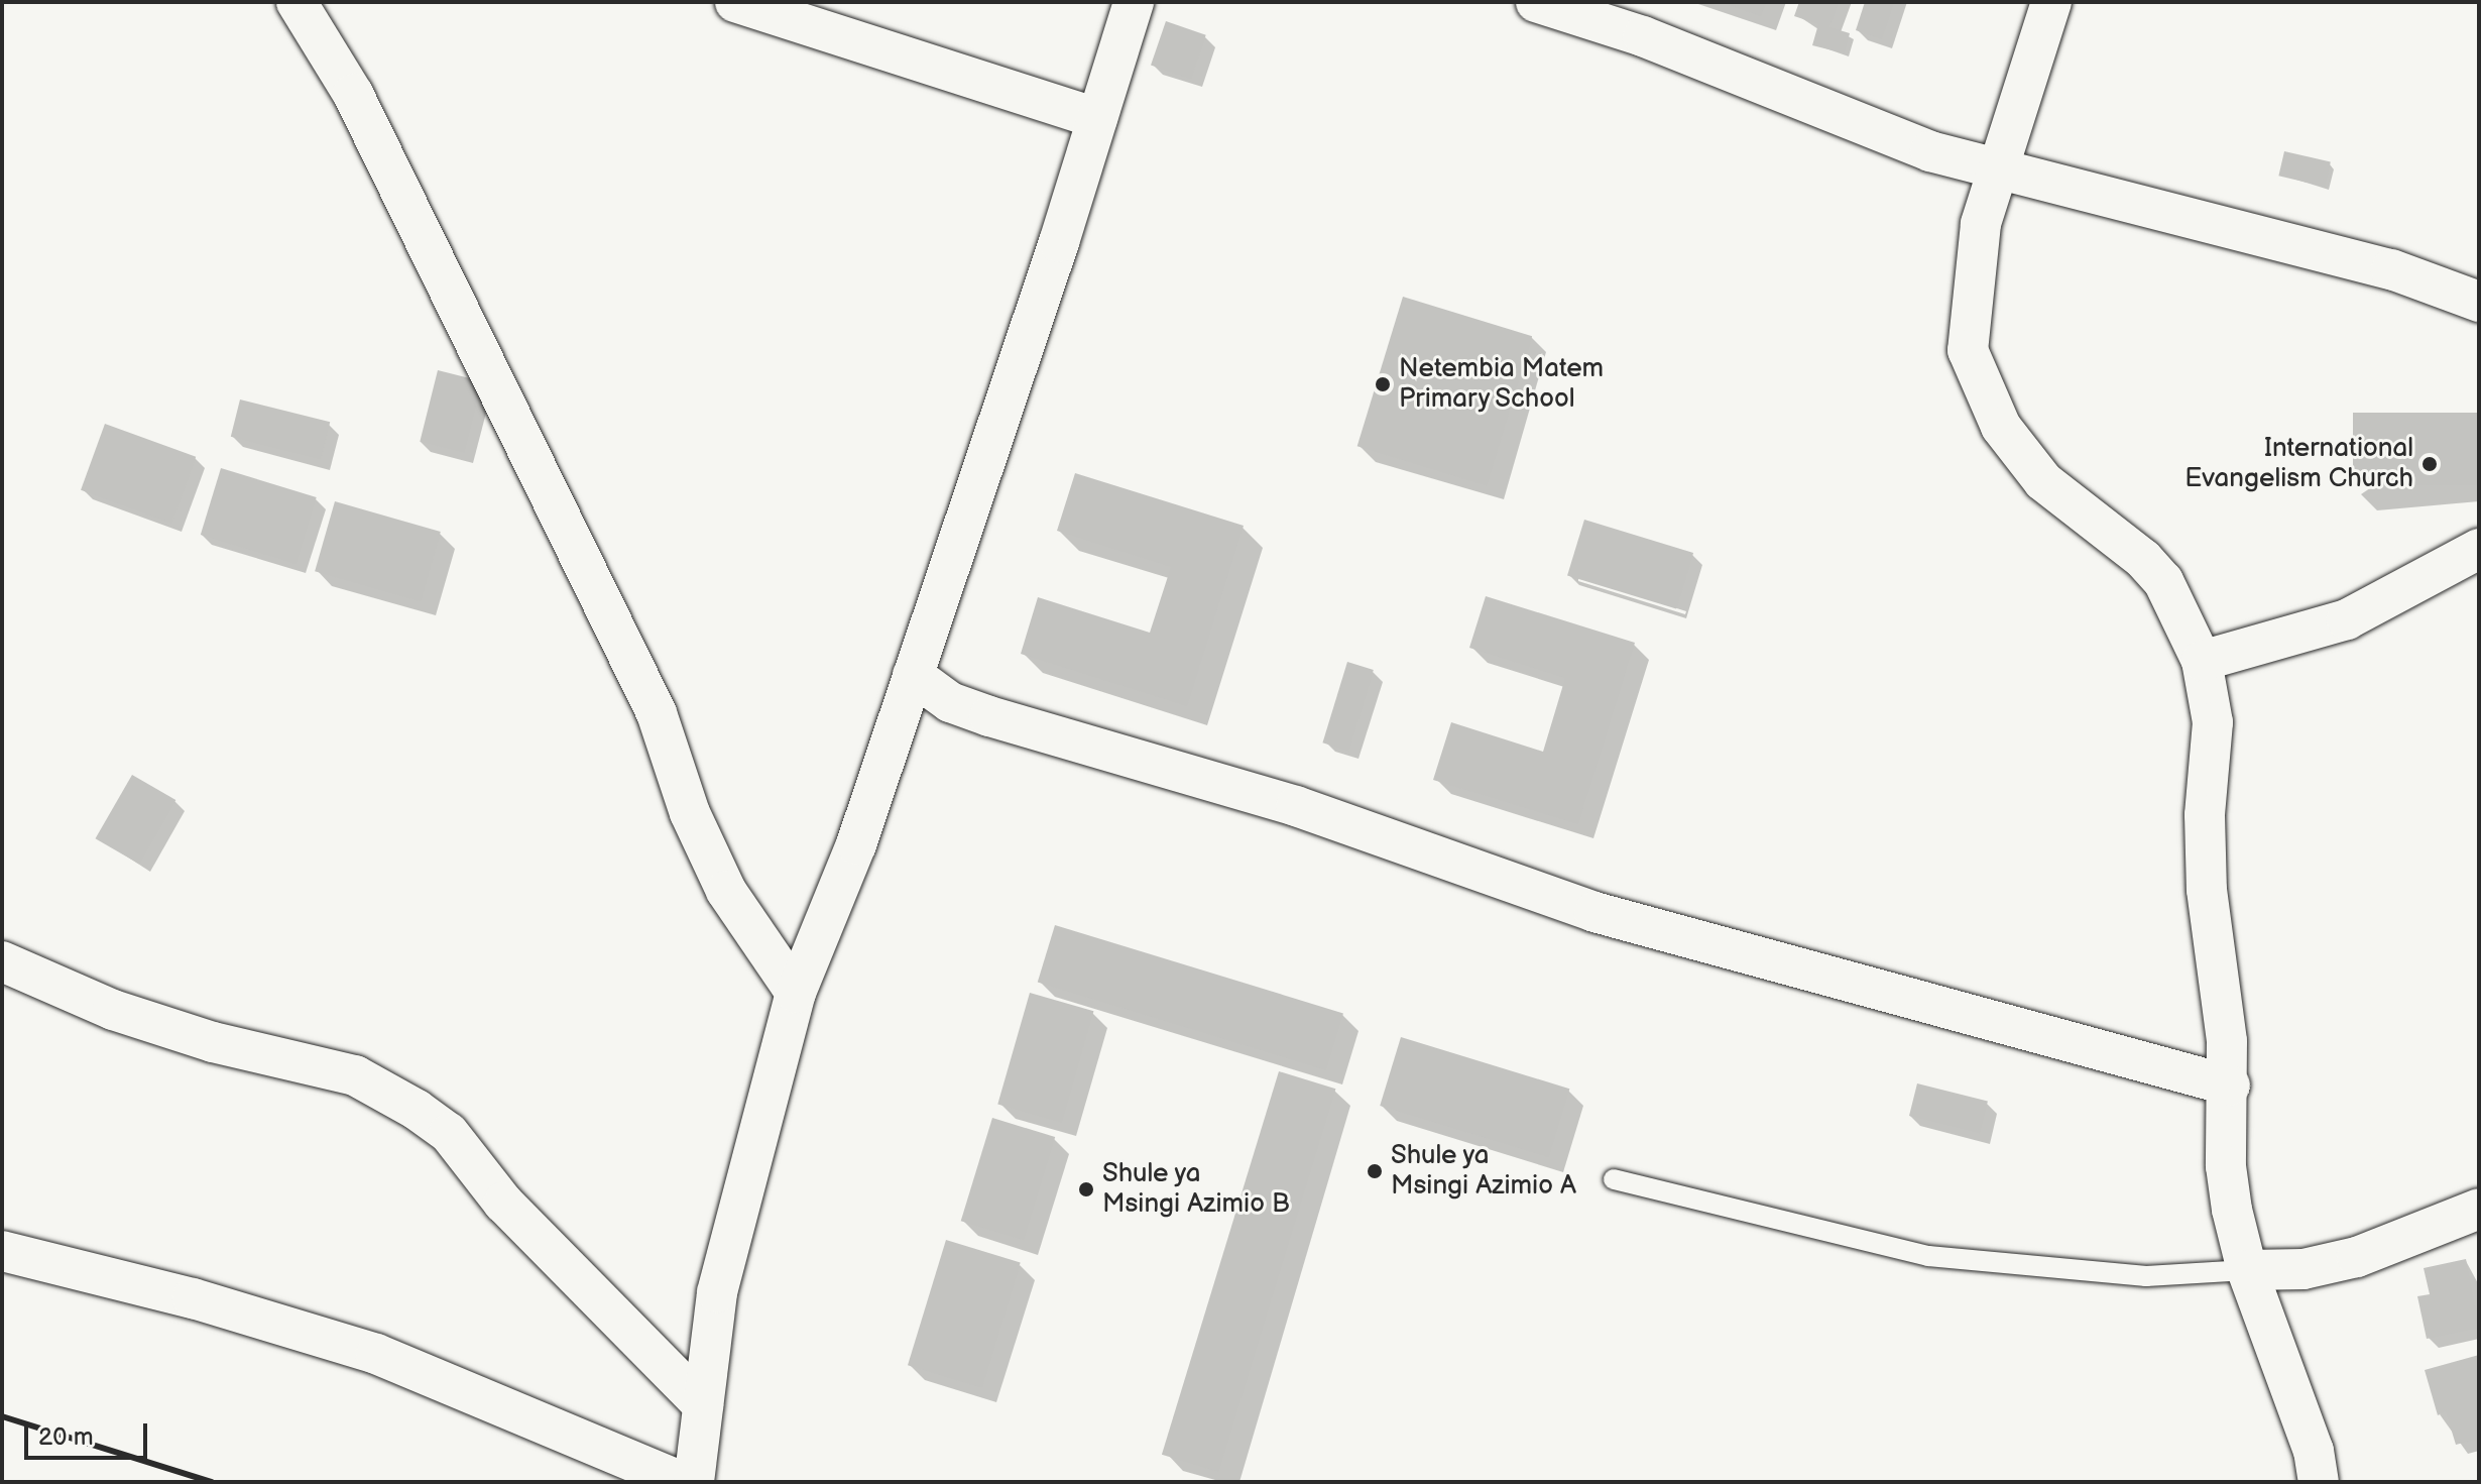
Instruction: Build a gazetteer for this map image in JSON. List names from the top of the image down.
{
  "places": [
    "Netembia Matem Primary School",
    "International Evangelism Church",
    "Shule ya Msingi Azimio A",
    "Shule ya Msingi Azimio B"
  ],
  "scale_bar": "20 m"
}
